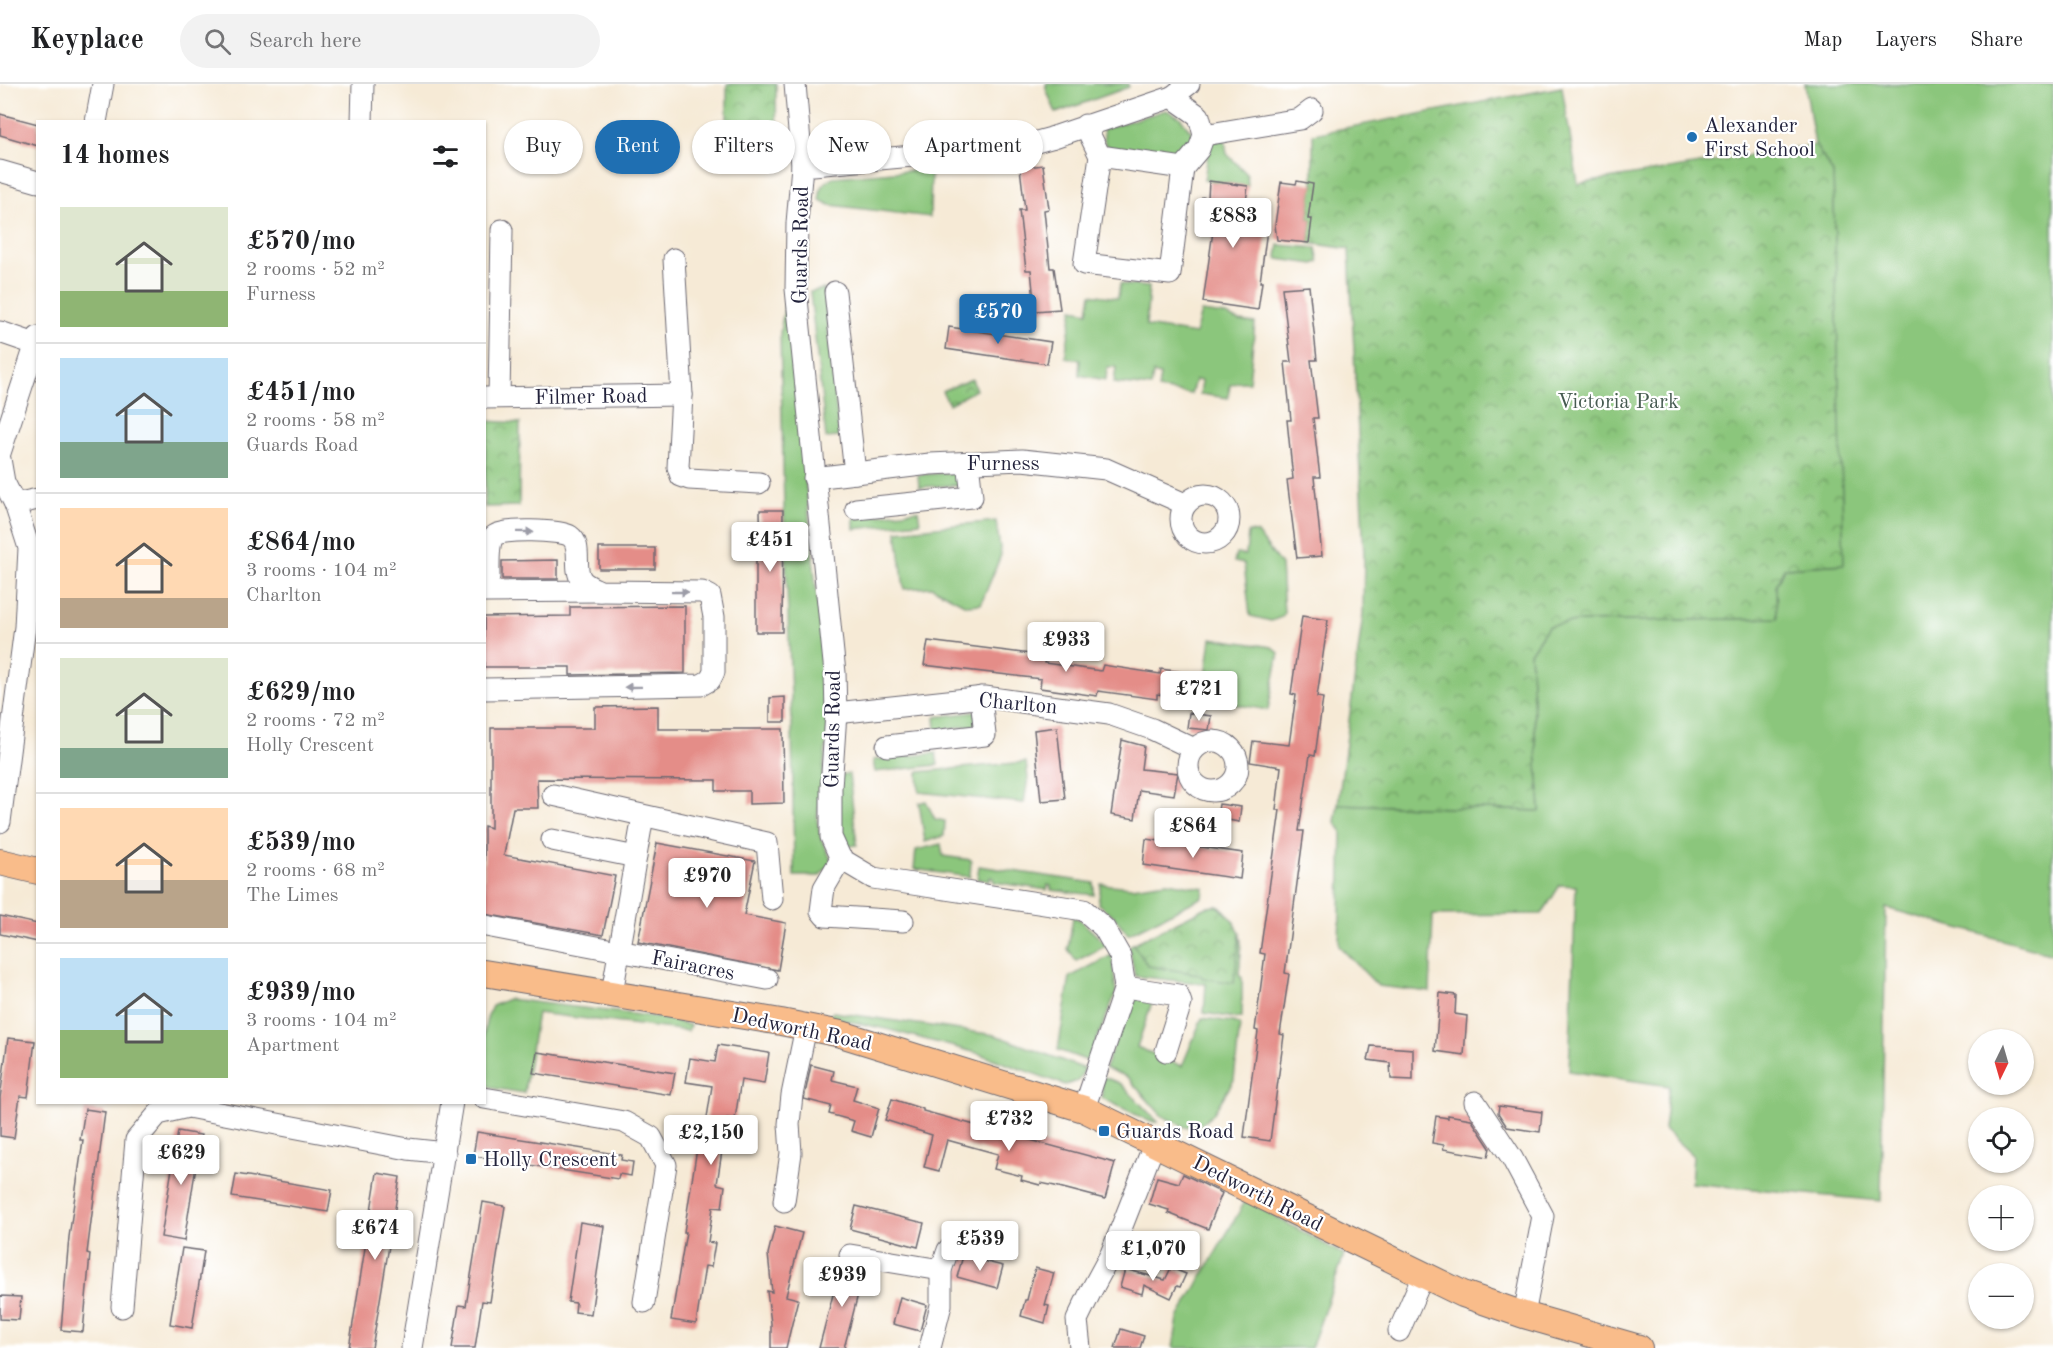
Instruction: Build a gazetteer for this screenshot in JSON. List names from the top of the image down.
{
  "streets": {
    "main road": ["Dedworth Road"],
    "street": [
      "Guards Road",
      "Filmer Road",
      "Furness",
      "Charlton",
      "Fairacres"
    ]
  },
  "crossings": [
    ["Guards Road", "Furness"],
    ["Guards Road", "Charlton"]
  ],
  "parks": ["Victoria Park"],
  "places": {
    "other": ["Alexander First School"],
    "transit": ["Guards Road", "Holly Crescent"]
  },
  "north": "bottom",
  "page": {
    "header": "Keyplace",
    "search": "Search here",
    "nav": ["Map", "Layers", "Share"],
    "chip": [
      "Buy",
      "Rent",
      "Filters",
      "New",
      "Apartment"
    ],
    "heading": "14 homes",
    "list": [
      {
        "name": "£570/mo",
        "note": "2 rooms · 52 m² · Furness"
      },
      {
        "name": "£451/mo",
        "note": "2 rooms · 58 m² · Guards Road"
      },
      {
        "name": "£864/mo",
        "note": "3 rooms · 104 m² · Charlton"
      },
      {
        "name": "£629/mo",
        "note": "2 rooms · 72 m² · Holly Crescent"
      },
      {
        "name": "£539/mo",
        "note": "2 rooms · 68 m² · The Limes"
      },
      {
        "name": "£939/mo",
        "note": "3 rooms · 104 m² · Apartment"
      }
    ],
    "price": [
      "£883",
      "£570",
      "£451",
      "£933",
      "£721",
      "£864",
      "£970",
      "£732",
      "£2,150",
      "£629",
      "£674",
      "£539",
      "£1,070",
      "£939"
    ],
    "map_buttons": ["+", "−"]
  }
}
